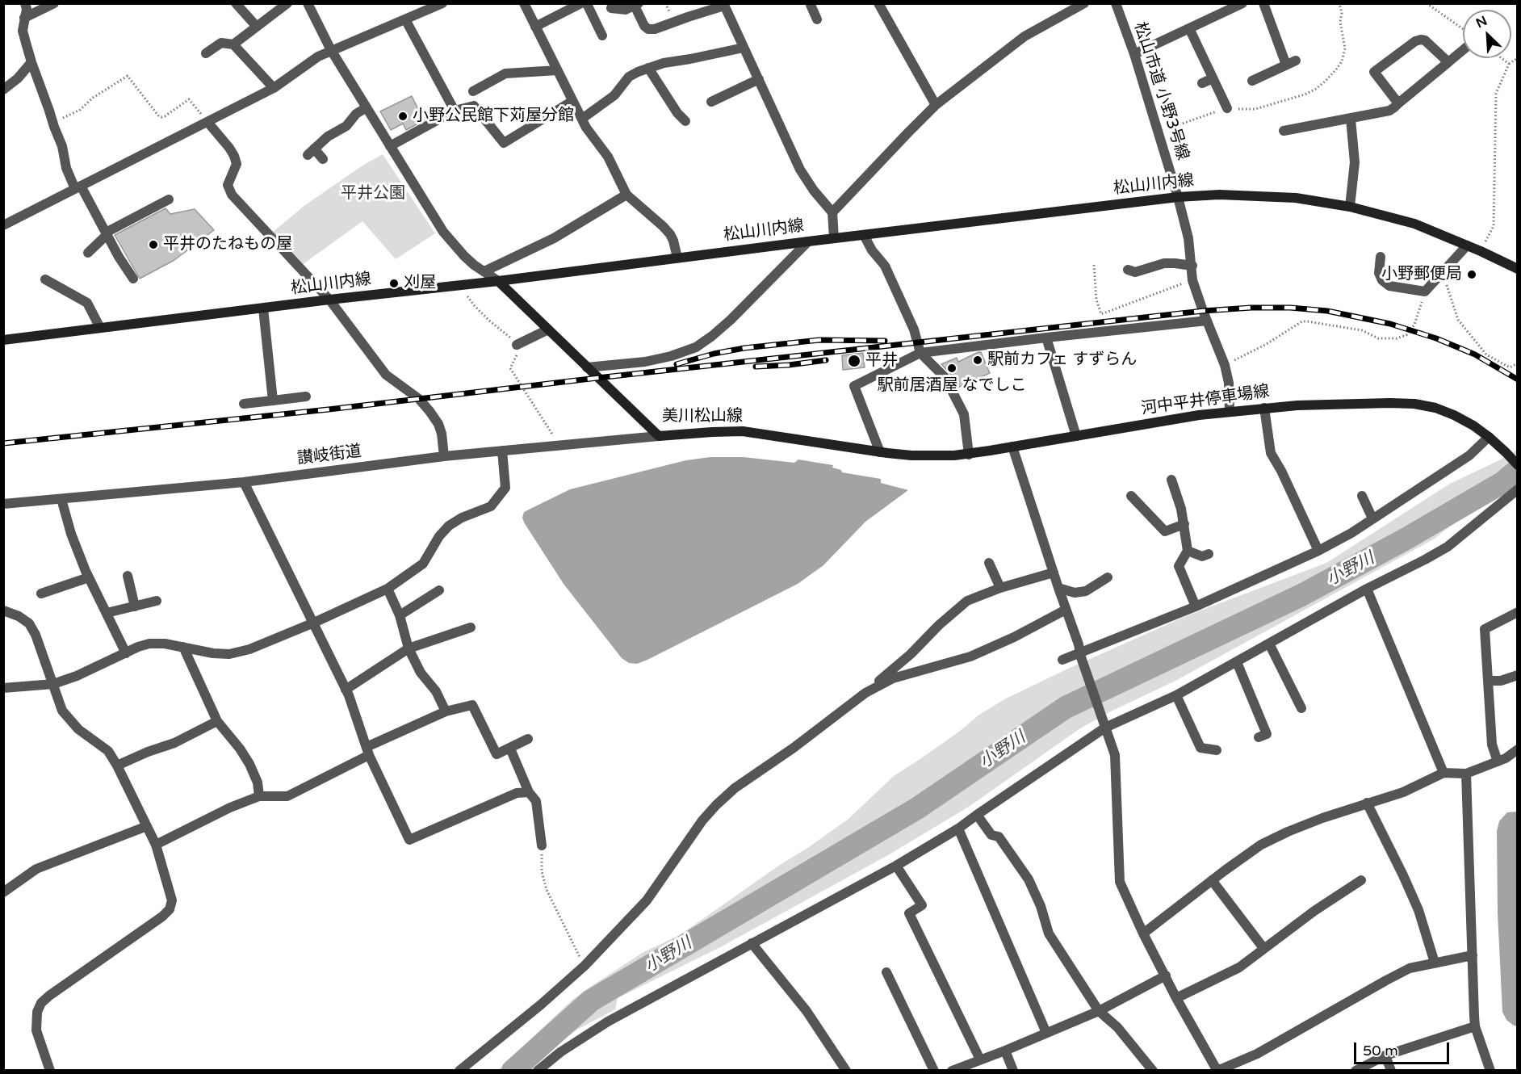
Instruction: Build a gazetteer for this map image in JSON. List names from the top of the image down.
{
  "streets": {
    "main road": ["松山川内線", "河中平井停車場線", "美川松山線"],
    "street": ["松山市道 小野3号線", "讃岐街道"]
  },
  "crossings": [
    ["松山市道 小野3号線", "松山川内線"],
    ["松山市道 小野3号線", "河中平井停車場線"],
    ["松山川内線", "美川松山線"],
    ["河中平井停車場線", "美川松山線"],
    ["美川松山線", "讃岐街道"]
  ],
  "water": ["小野川"],
  "parks": ["平井公園"],
  "places": [
    "小野公民館下苅屋分館",
    "平井のたねもの屋",
    "小野郵便局",
    "刈屋",
    "駅前カフェ すずらん",
    "平井",
    "駅前居酒屋 なでしこ"
  ],
  "scale_bar": "50 m",
  "north": "top left"
}
